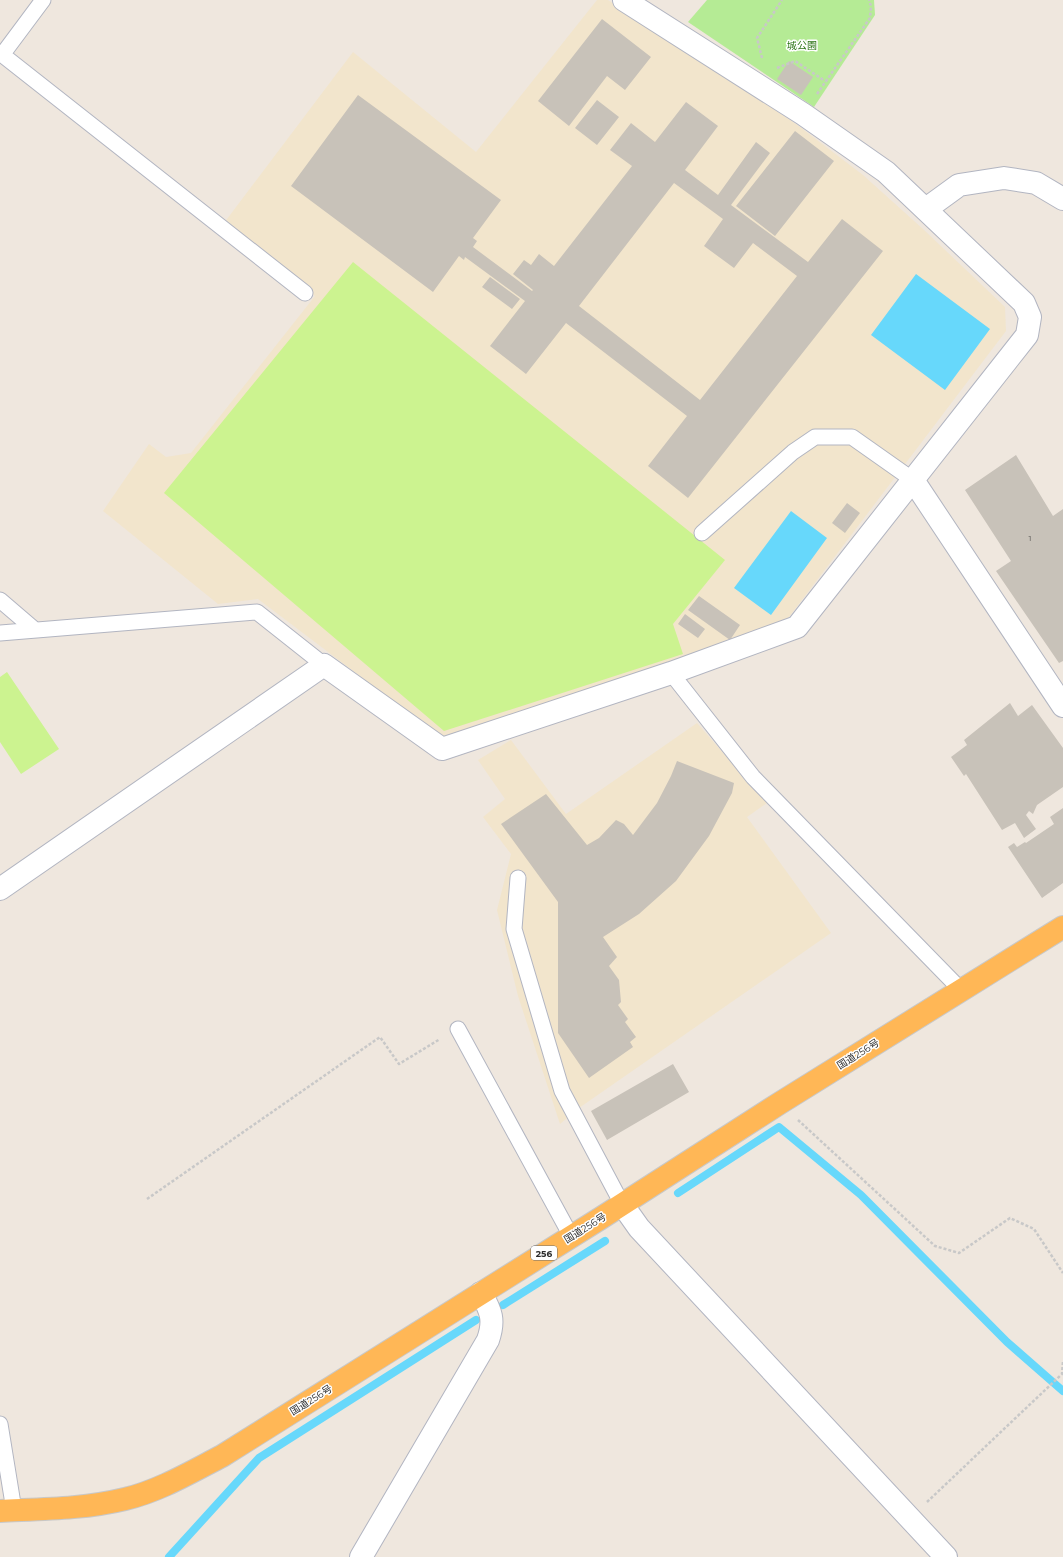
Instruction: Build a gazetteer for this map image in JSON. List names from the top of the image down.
{
  "streets": {
    "highway": ["国道256号", "256"]
  },
  "parks": ["城公園"],
  "house_numbers": ["1"]
}
